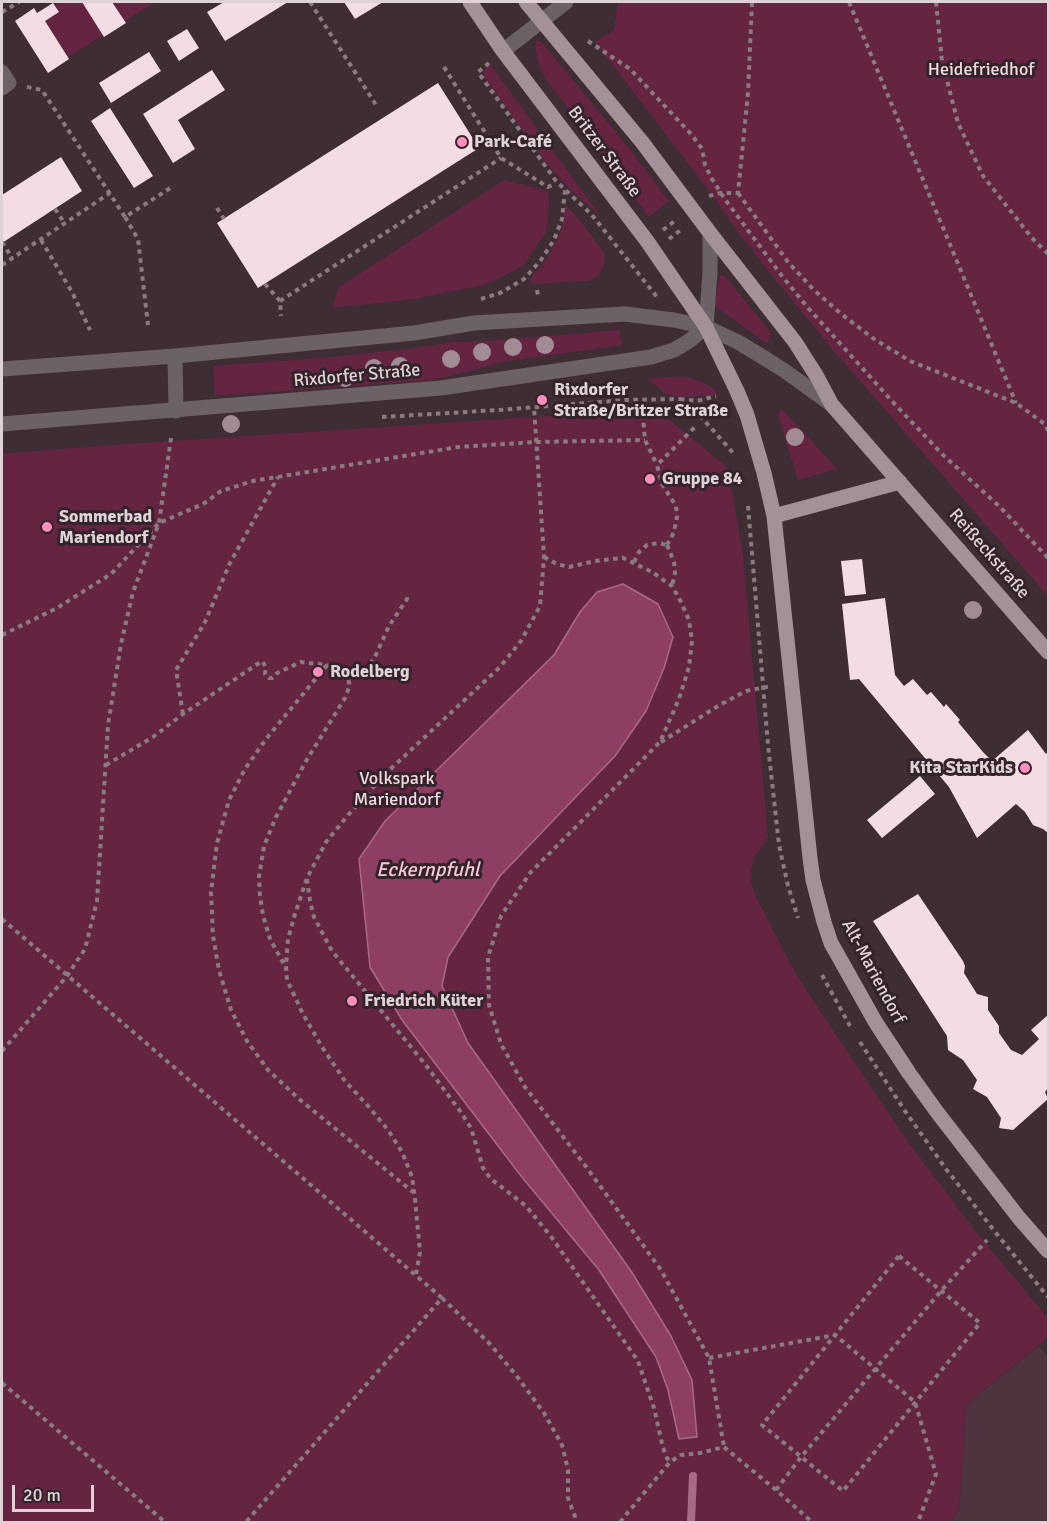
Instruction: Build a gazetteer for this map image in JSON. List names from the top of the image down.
{
  "streets": {
    "main road": ["Britzer Straße", "Reißeckstraße", "Alt-Mariendorf"],
    "street": ["Rixdorfer Straße"]
  },
  "crossings": [
    ["Britzer Straße", "Rixdorfer Straße"],
    ["Britzer Straße", "Reißeckstraße"],
    ["Britzer Straße", "Alt-Mariendorf"]
  ],
  "water": ["Eckernpfuhl"],
  "parks": ["Heidefriedhof", "Volkspark Mariendorf"],
  "places": [
    "Park-Café",
    "Rixdorfer Straße/Britzer Straße",
    "Gruppe 84",
    "Sommerbad Mariendorf",
    "Rodelberg",
    "Kita StarKids",
    "Friedrich Küter"
  ],
  "scale_bar": "20 m"
}
